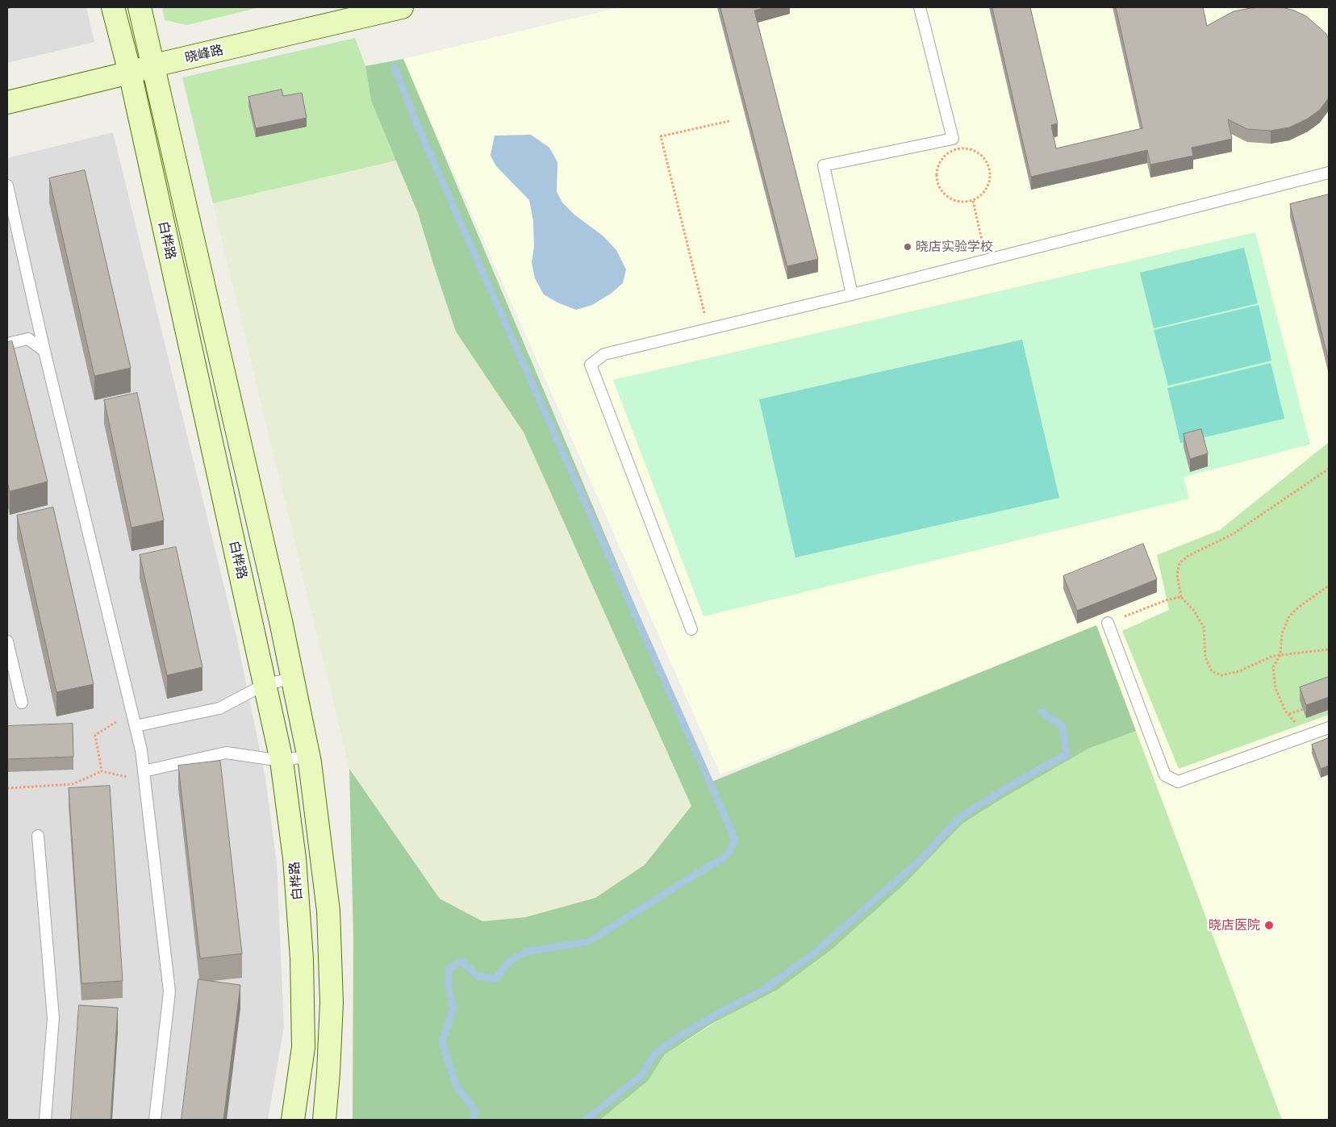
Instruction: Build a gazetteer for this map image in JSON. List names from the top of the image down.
{
  "streets": {
    "street": ["晓峰路", "白桦路"]
  },
  "crossings": [
    ["晓峰路", "白桦路"]
  ],
  "places": ["晓店实验学校", "晓店医院"]
}
